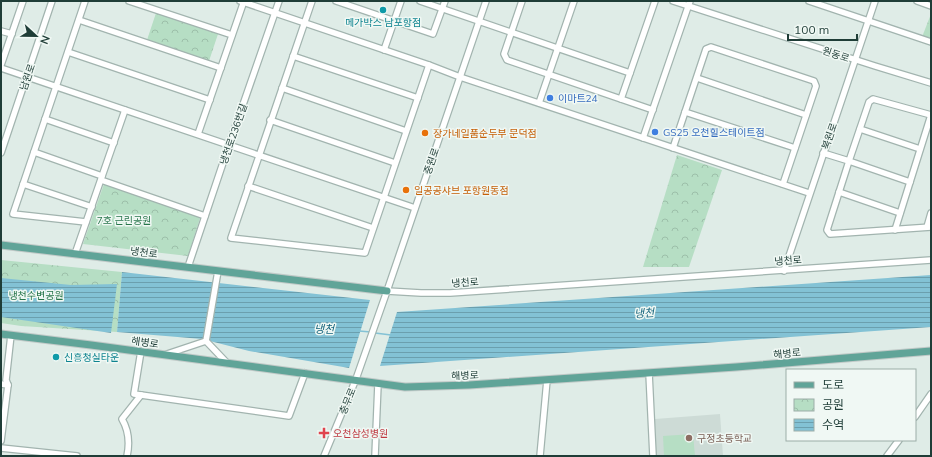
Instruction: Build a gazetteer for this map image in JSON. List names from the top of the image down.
{
  "streets": {
    "main road": ["냉천로", "해병로"],
    "street": [
      "원동로",
      "남원로",
      "냉천로236번길",
      "북원로",
      "중원로",
      "충무로"
    ]
  },
  "crossings": [
    ["원동로", "북원로"],
    ["냉천로236번길", "냉천로"],
    ["북원로", "냉천로"],
    ["중원로", "냉천로"],
    ["중원로", "충무로"],
    ["해병로", "충무로"]
  ],
  "water": ["냉천"],
  "parks": ["7호 근린공원", "냉천수변공원"],
  "places": {
    "other": [
      "메가박스 남포항점",
      "이마트24",
      "GS25 오천힐스테이트점",
      "장가네일품순두부 문덕점",
      "일공공샤브 포항원동점",
      "신흥청실타운",
      "구정초등학교"
    ],
    "health": ["오천삼성병원"]
  },
  "legend": ["도로", "공원", "수역"],
  "scale_bar": "100 m",
  "north": "right"
}
